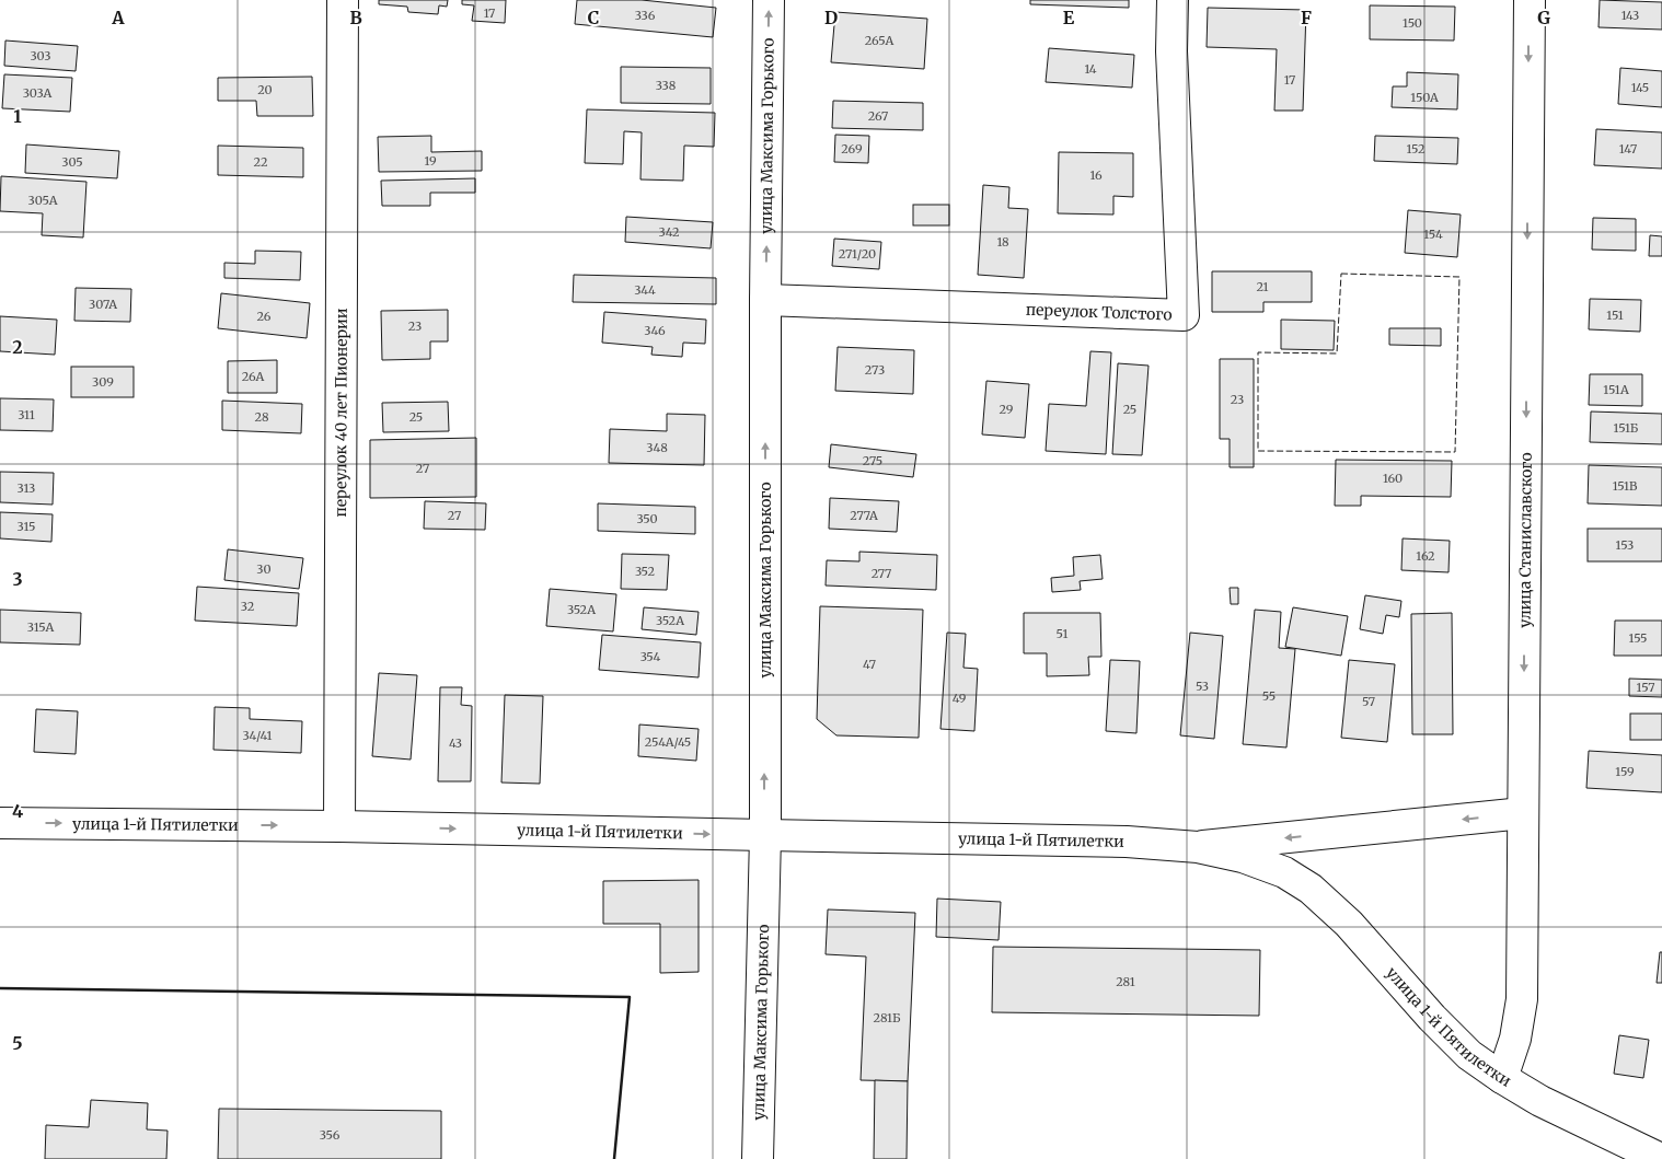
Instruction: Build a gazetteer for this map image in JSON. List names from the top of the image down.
{
  "streets": {
    "street": [
      "улица Максима Горького",
      "переулок Толстого",
      "переулок 40 лет Пионерии",
      "улица Станиславского",
      "улица 1-й Пятилетки"
    ]
  },
  "crossings": [
    ["улица Максима Горького", "переулок Толстого"],
    ["улица Максима Горького", "улица 1-й Пятилетки"],
    ["переулок 40 лет Пионерии", "улица 1-й Пятилетки"],
    ["улица Станиславского", "улица 1-й Пятилетки"]
  ],
  "one_way": ["улица Максима Горького", "улица Станиславского"],
  "house_numbers": [
    "17",
    "336",
    "143",
    "150",
    "265А",
    "303",
    "14",
    "17",
    "338",
    "145",
    "20",
    "303А",
    "150А",
    "267",
    "269",
    "152",
    "147",
    "19",
    "305",
    "22",
    "16",
    "305А",
    "342",
    "154",
    "18",
    "271/20",
    "21",
    "344",
    "307А",
    "151",
    "26",
    "23",
    "346",
    "273",
    "26А",
    "309",
    "151А",
    "23",
    "29",
    "25",
    "311",
    "28",
    "25",
    "151Б",
    "348",
    "275",
    "27",
    "160",
    "151В",
    "313",
    "27",
    "277А",
    "350",
    "315",
    "153",
    "162",
    "30",
    "352",
    "277",
    "32",
    "352А",
    "352А",
    "315А",
    "51",
    "155",
    "354",
    "47",
    "53",
    "157",
    "55",
    "49",
    "57",
    "34/41",
    "254А/45",
    "43",
    "159",
    "281",
    "281Б",
    "356"
  ],
  "grid": {
    "columns": [
      "A",
      "B",
      "C",
      "D",
      "E",
      "F",
      "G"
    ],
    "rows": [
      "1",
      "2",
      "3",
      "4",
      "5"
    ]
  }
}
